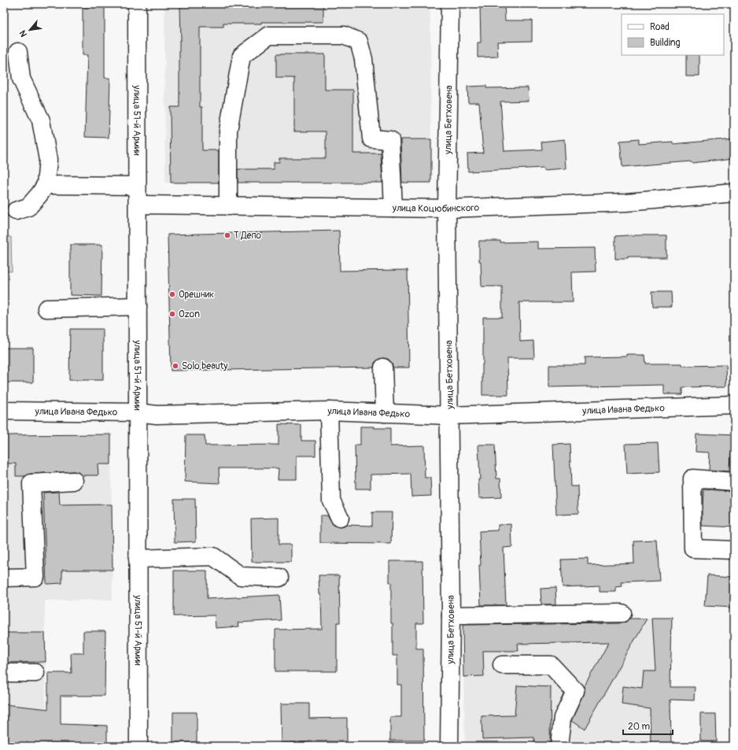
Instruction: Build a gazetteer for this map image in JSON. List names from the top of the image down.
{
  "streets": {
    "street": [
      "улица 51-й Армии",
      "улица Бетховена",
      "улица Коцюбинского",
      "улица Ивана Федько"
    ]
  },
  "crossings": [
    ["улица 51-й Армии", "улица Коцюбинского"],
    ["улица 51-й Армии", "улица Ивана Федько"],
    ["улица Бетховена", "улица Коцюбинского"],
    ["улица Бетховена", "улица Ивана Федько"]
  ],
  "places": [
    "Т Депо",
    "Орешник",
    "Ozon",
    "Solo beauty"
  ],
  "legend": ["Road", "Building"],
  "scale_bar": "20 m",
  "north": "bottom left"
}
